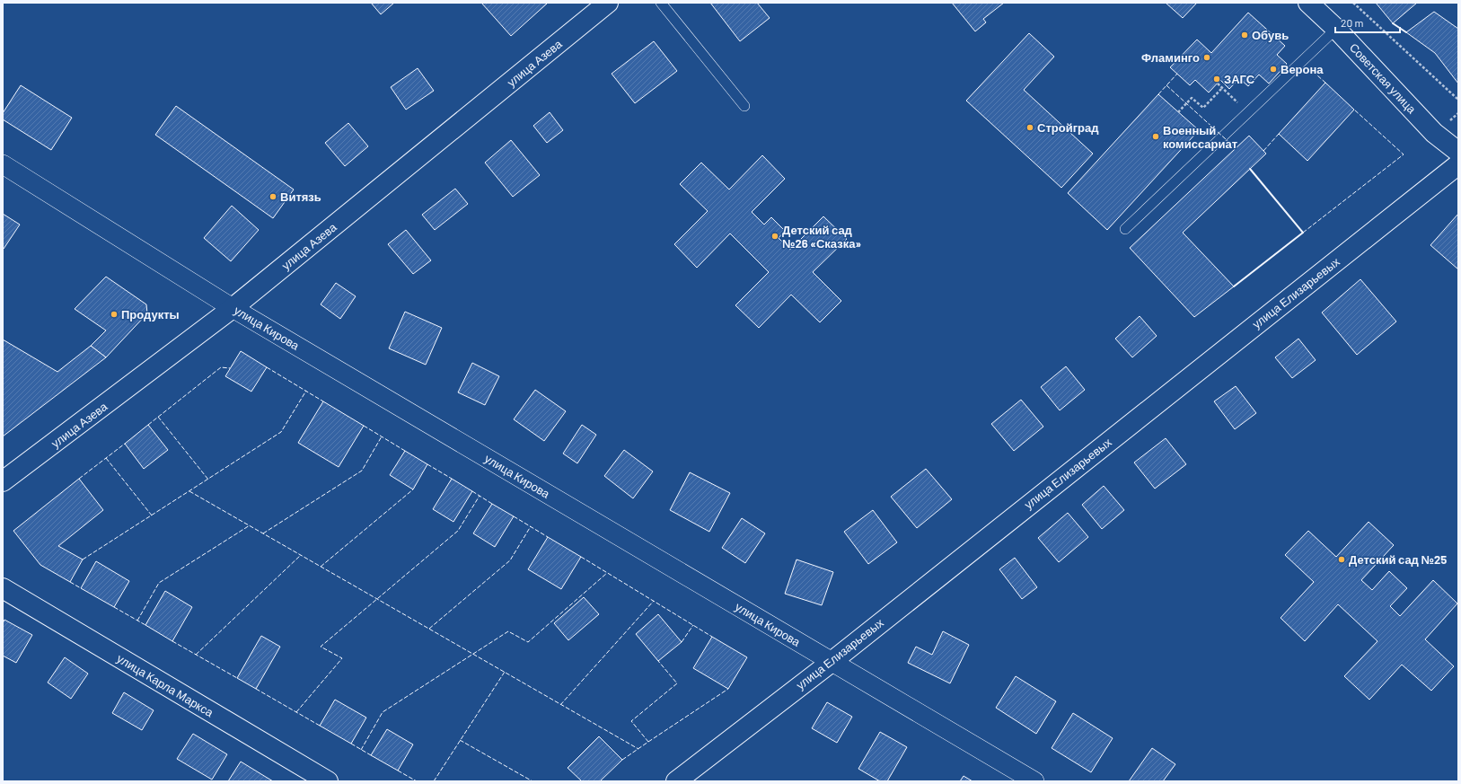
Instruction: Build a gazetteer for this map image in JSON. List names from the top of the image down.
{
  "streets": {
    "street": [
      "улица Азева",
      "Советская улица",
      "улица Елизарьевых",
      "улица Кирова",
      "улица Карла Маркса"
    ]
  },
  "crossings": [
    ["улица Азева", "улица Кирова"],
    ["улица Елизарьевых", "улица Кирова"]
  ],
  "places": [
    "Обувь",
    "Фламинго",
    "Верона",
    "ЗАГС",
    "Стройград",
    "Военный комиссариат",
    "Витязь",
    "Детский сад №26 «Сказка»",
    "Продукты",
    "Детский сад №25"
  ],
  "scale_bar": "20 m"
}
